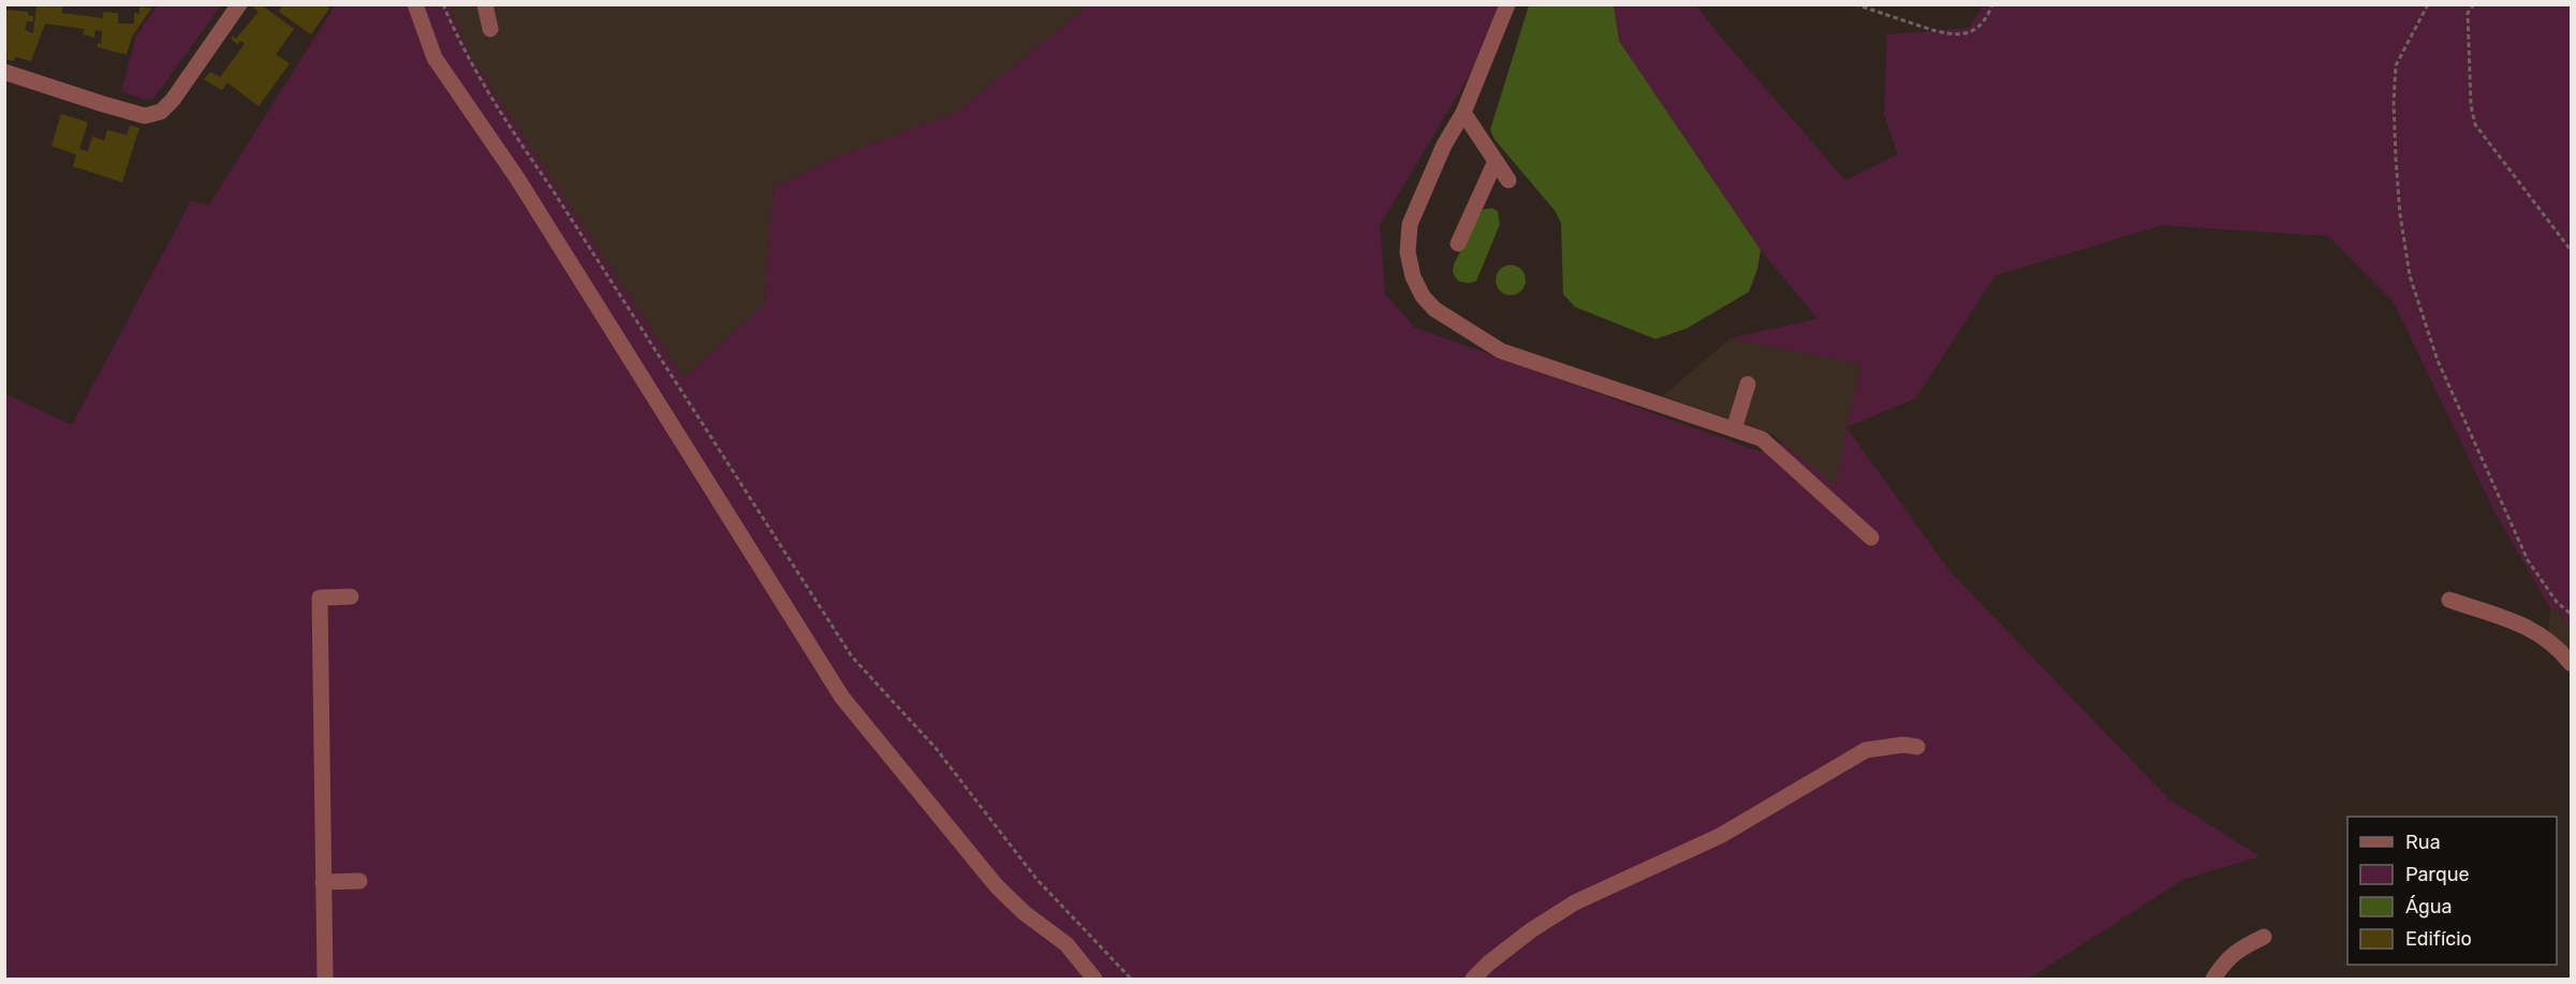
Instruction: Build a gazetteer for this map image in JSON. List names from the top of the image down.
{
  "legend": [
    "Rua",
    "Parque",
    "Água",
    "Edifício"
  ]
}
